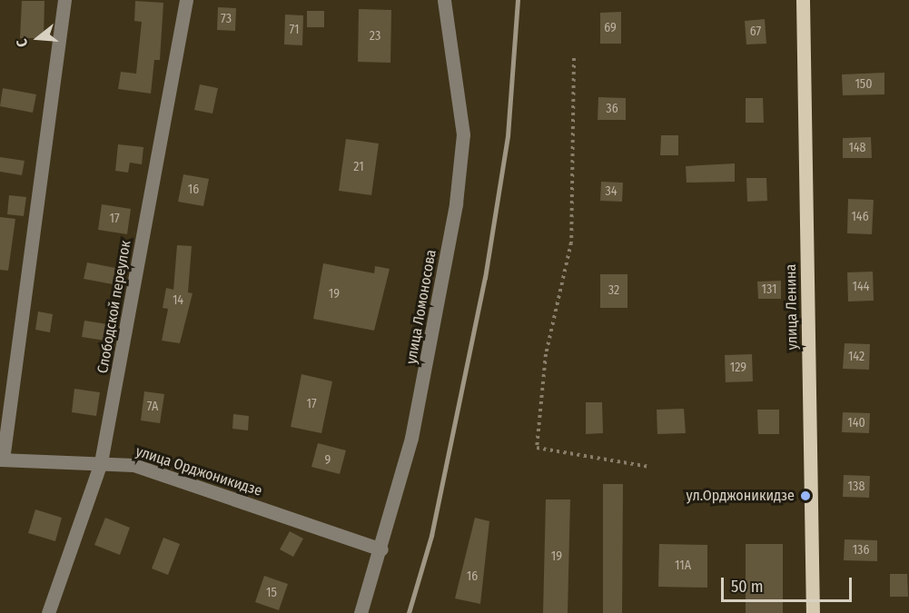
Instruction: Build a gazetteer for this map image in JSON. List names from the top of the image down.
{
  "streets": {
    "main road": ["улица Ленина"],
    "street": ["Слободской переулок", "улица Ломоносова", "улица Орджоникидзе"]
  },
  "crossings": [
    ["Слободской переулок", "улица Орджоникидзе"],
    ["улица Ломоносова", "улица Орджоникидзе"]
  ],
  "places": ["ул.Орджоникидзе"],
  "house_numbers": [
    "73",
    "69",
    "71",
    "67",
    "23",
    "150",
    "36",
    "148",
    "21",
    "16",
    "34",
    "146",
    "17",
    "144",
    "131",
    "32",
    "19",
    "14",
    "142",
    "129",
    "17",
    "7А",
    "140",
    "9",
    "138",
    "136",
    "19",
    "11А",
    "16",
    "15"
  ],
  "scale_bar": "50 m",
  "north": "left"
}
